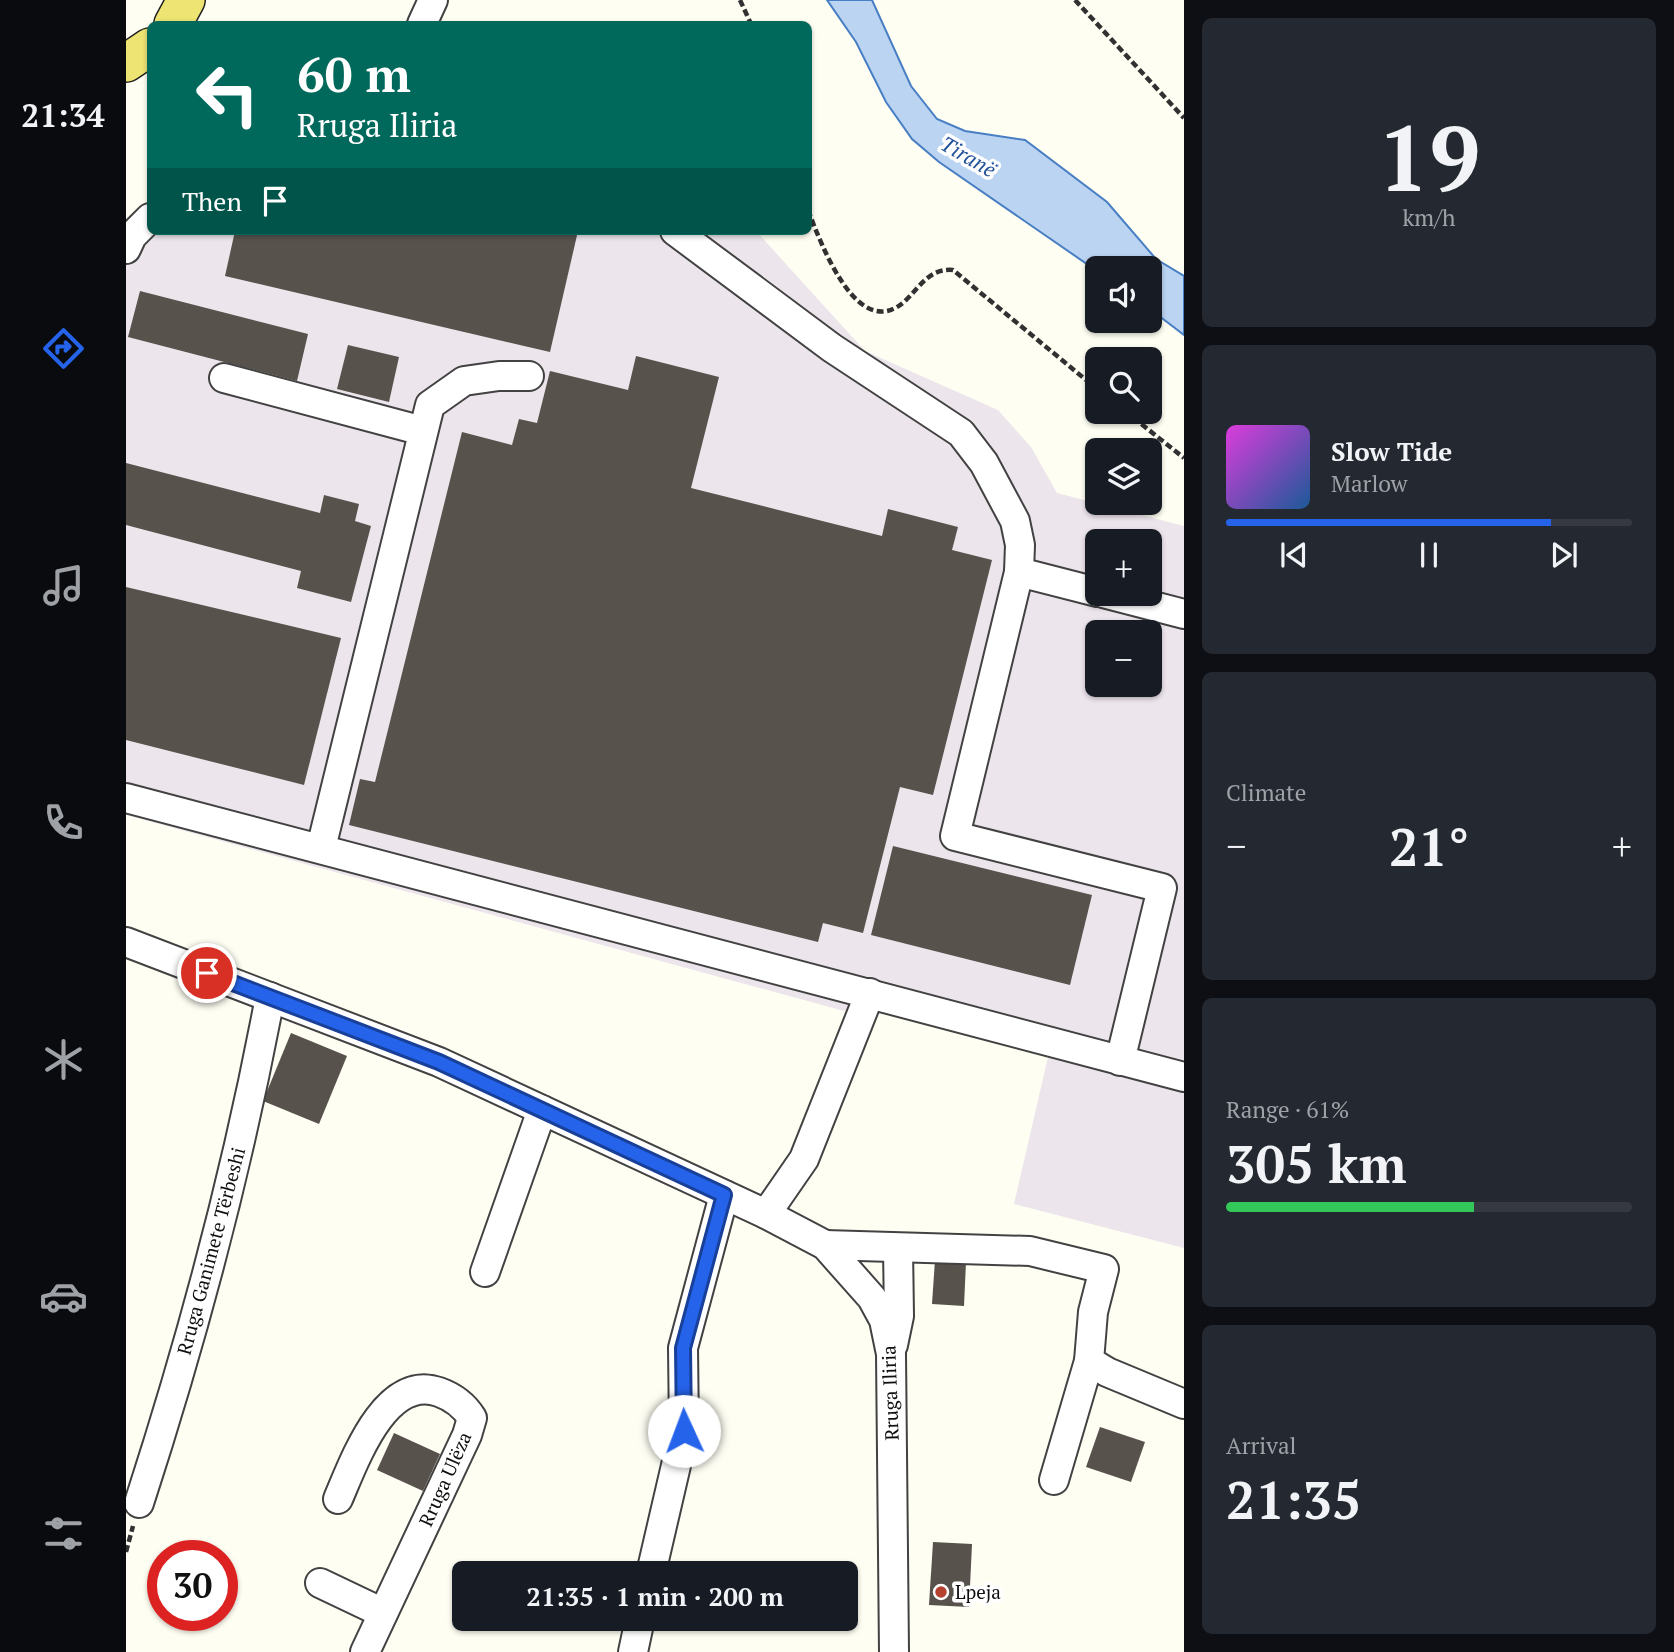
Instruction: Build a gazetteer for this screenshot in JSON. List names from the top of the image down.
{
  "streets": {
    "street": ["Rruga Ganimete Tërbeshi", "Rruga Iliria", "Rruga Ulëza"]
  },
  "crossings": [
    ["Rruga Ganimete Tërbeshi", "Rruga Iliria"]
  ],
  "water": ["Tiranë"],
  "places": ["Lpeja"],
  "page": {
    "tabs": "21:34",
    "tile": [
      ["19", "km/h"],
      "Climate",
      ["Range · 61%", "305 km"],
      ["Arrival", "21:35"]
    ],
    "turn": ["60 m", "Rruga Iliria"],
    "then": "Then",
    "map_buttons": ["+", "−"],
    "song": ["Slow Tide", "Marlow"],
    "heat": ["−", "21°", "+"],
    "limit": "30",
    "trip": "21:35 · 1 min · 200 m"
  }
}
